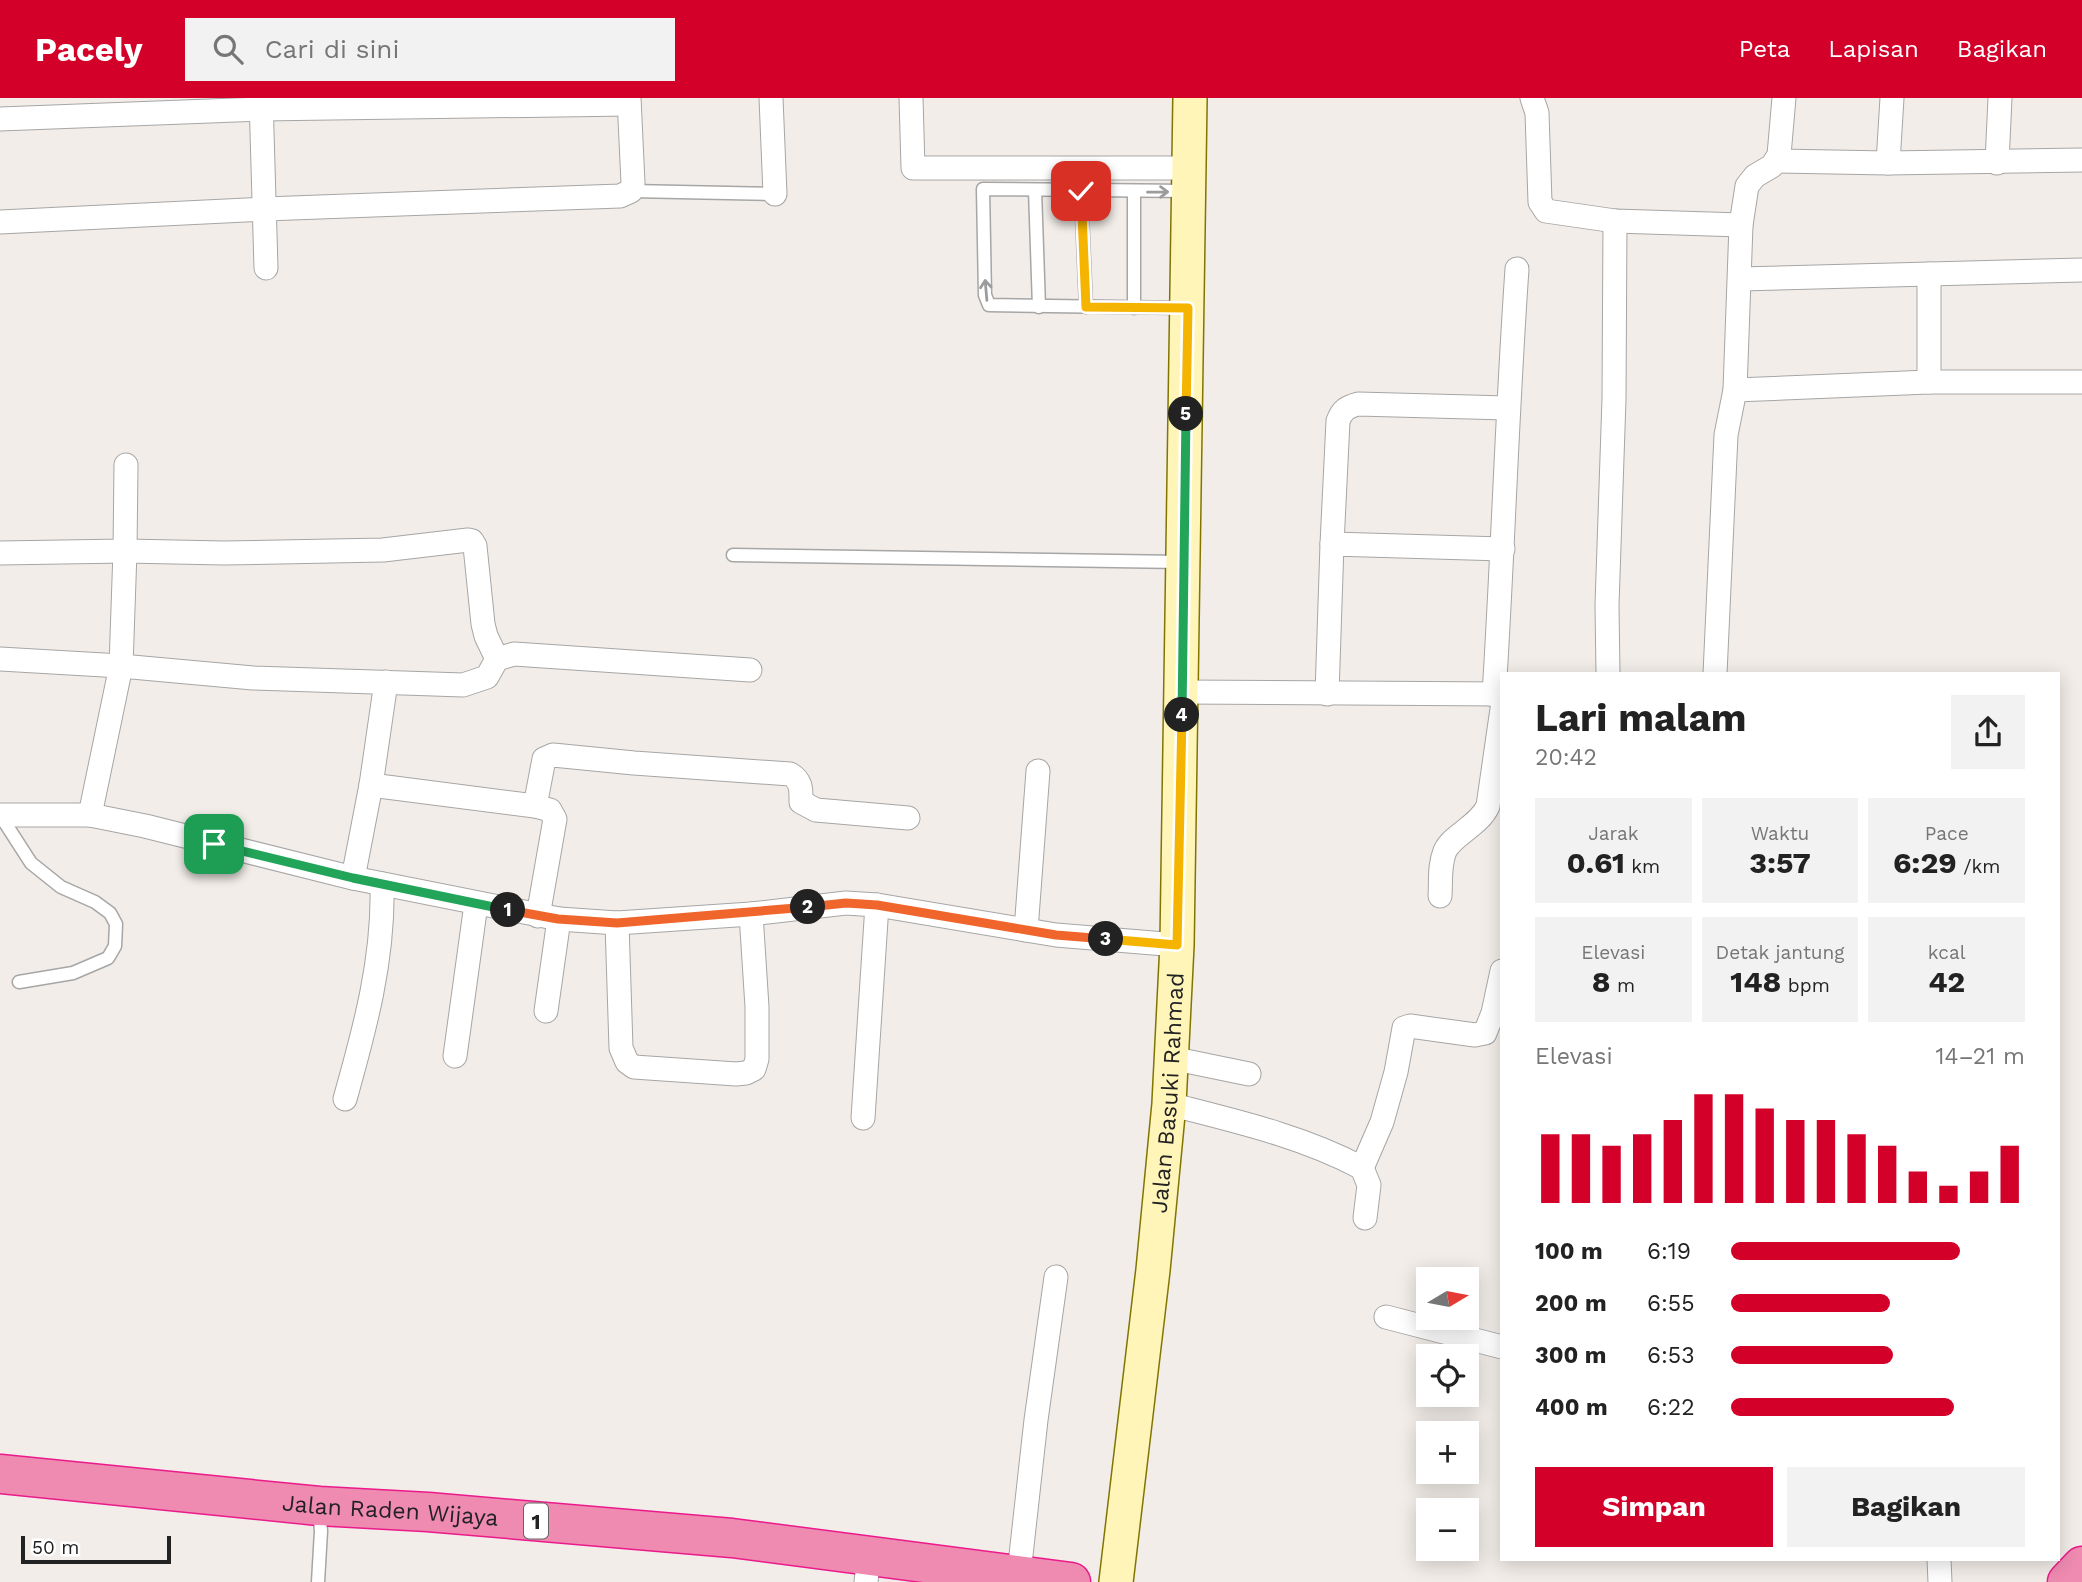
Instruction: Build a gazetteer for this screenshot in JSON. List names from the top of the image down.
{
  "streets": {
    "highway": ["Jalan Raden Wijaya", "1"],
    "main road": ["Jalan Basuki Rahmad"]
  },
  "scale_bar": "50 m",
  "north": "right",
  "page": {
    "header": "Pacely",
    "search": "Cari di sini",
    "nav": ["Peta", "Lapisan", "Bagikan"],
    "pins": [
      "5",
      "4",
      "2",
      "1",
      "3"
    ],
    "heading": ["Lari malam", "20:42"],
    "stats": [
      ["Jarak", "0.61 km"],
      ["Waktu", "3:57"],
      ["Pace", "6:29 /km"],
      ["Elevasi", "8 m"],
      ["Detak jantung", "148 bpm"],
      ["kcal", "42"]
    ],
    "chart": ["Elevasi", "14–21 m"],
    "list": [
      {
        "name": "100 m",
        "note": "6:19"
      },
      {
        "name": "200 m",
        "note": "6:55"
      },
      {
        "name": "300 m",
        "note": "6:53"
      },
      {
        "name": "400 m",
        "note": "6:22"
      }
    ],
    "map_buttons": ["+", "−"],
    "buttons": ["Simpan", "Bagikan"],
    "scale": "50 m"
  }
}
